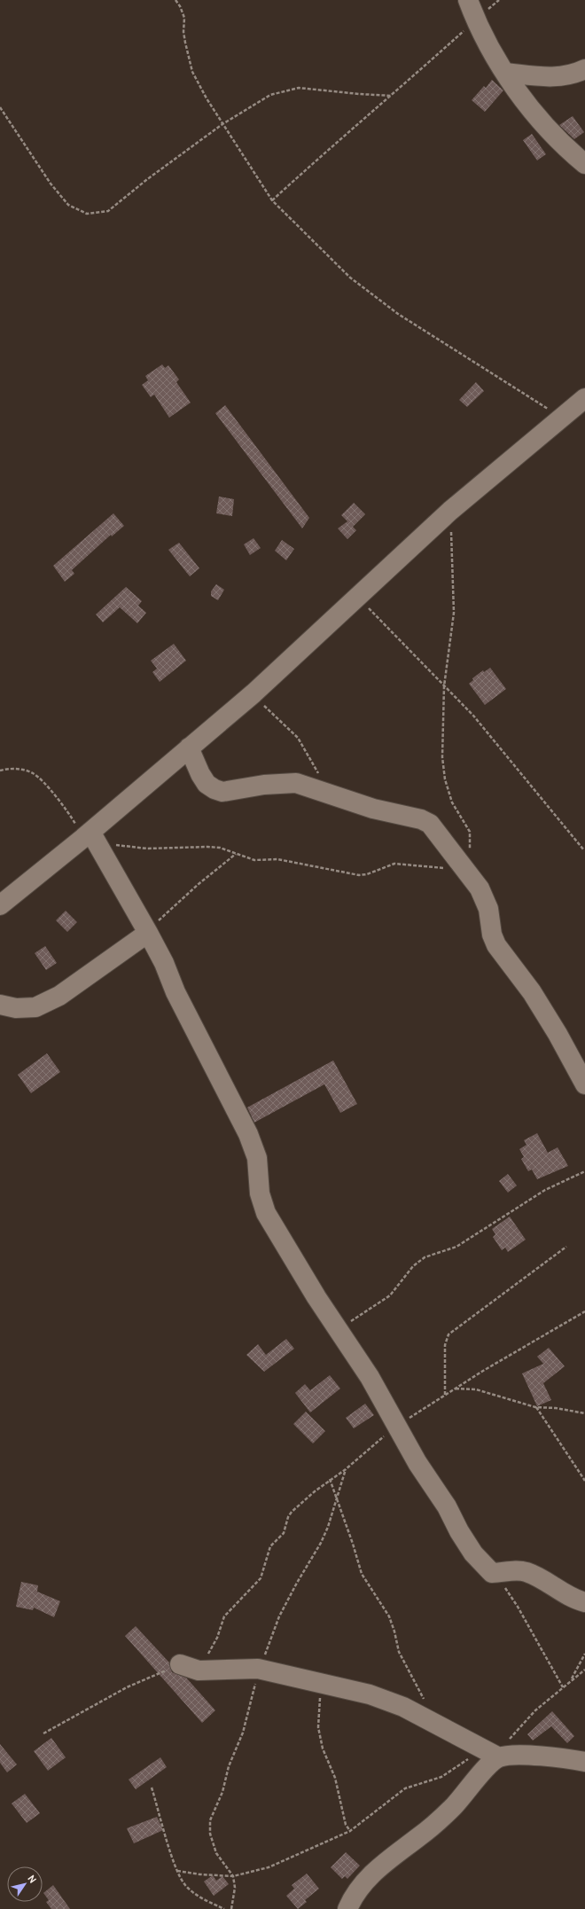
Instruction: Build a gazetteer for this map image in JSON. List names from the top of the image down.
{
  "north": "top right"
}
